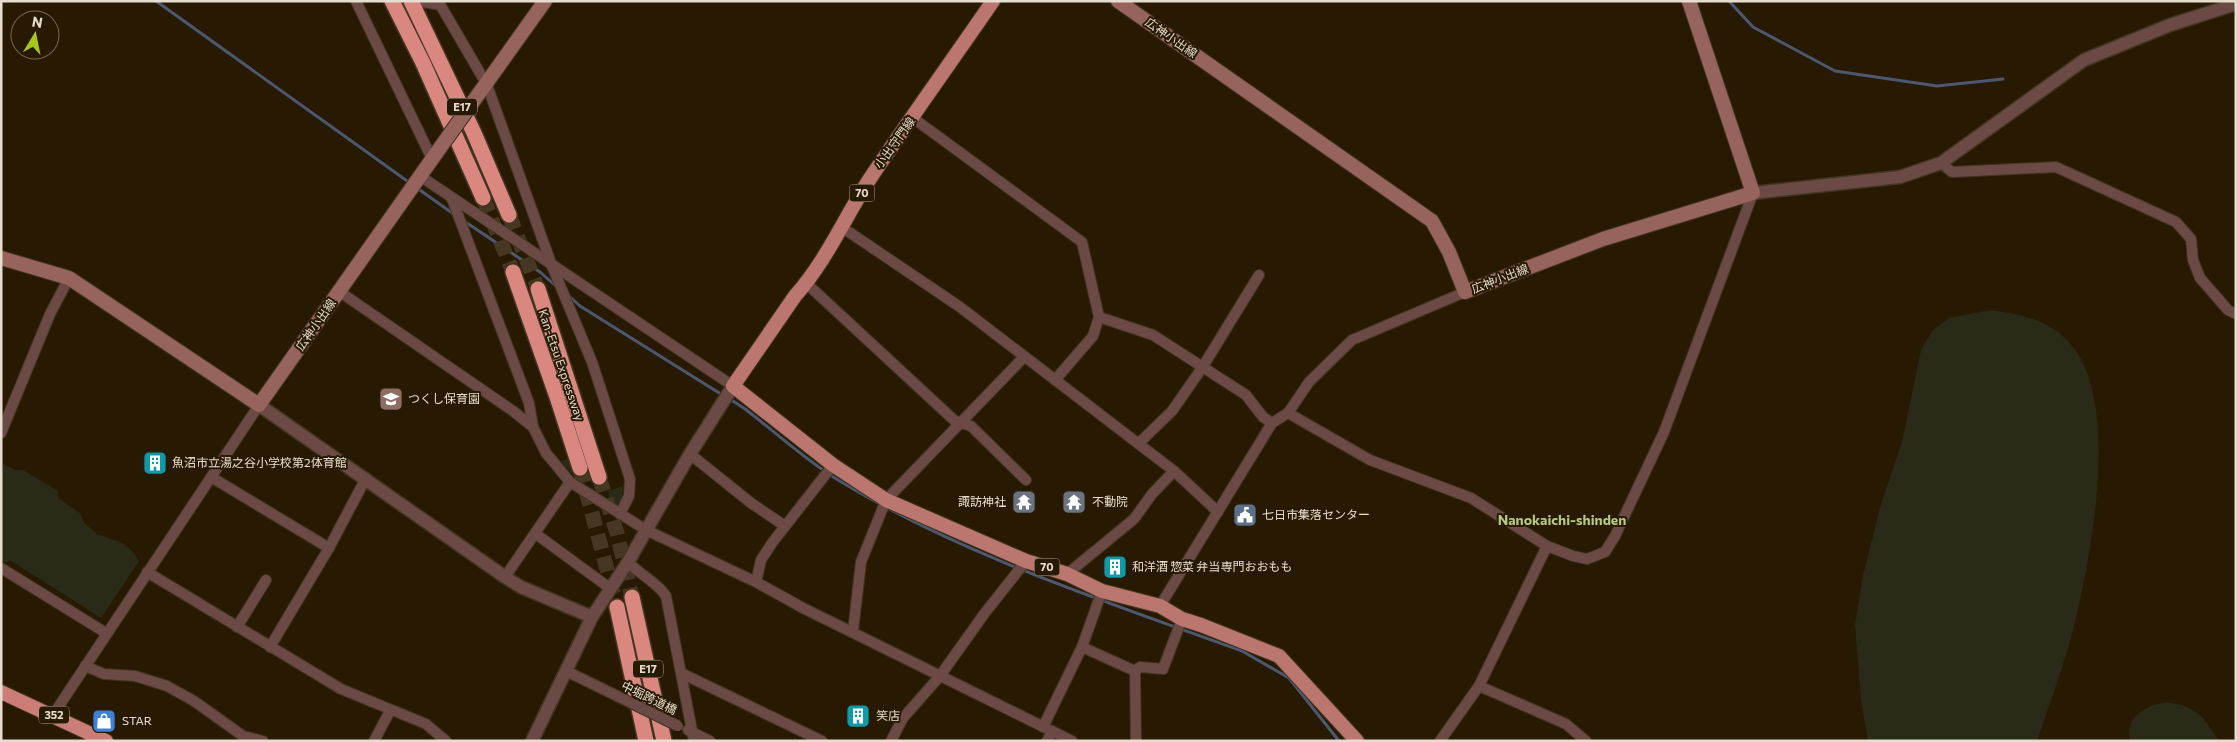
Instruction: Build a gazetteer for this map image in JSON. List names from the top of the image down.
{
  "streets": {
    "highway": ["E17", "Kan-Etsu Expressway", "352"],
    "main road": ["広神小出線", "小出守門線", "70"],
    "street": ["中堀跨道橋"]
  },
  "crossings": [
    ["小出守門線", "70"]
  ],
  "districts": ["Nanokaichi-shinden"],
  "places": {
    "school or university": ["つくし保育園"],
    "building": ["魚沼市立湯之谷小学校第2体育館", "和洋酒 惣菜 弁当専門おおもも", "笑店"],
    "temple": ["諏訪神社", "不動院"],
    "public building": ["七日市集落センター"],
    "shop": ["STAR"]
  },
  "north": "top"
}
